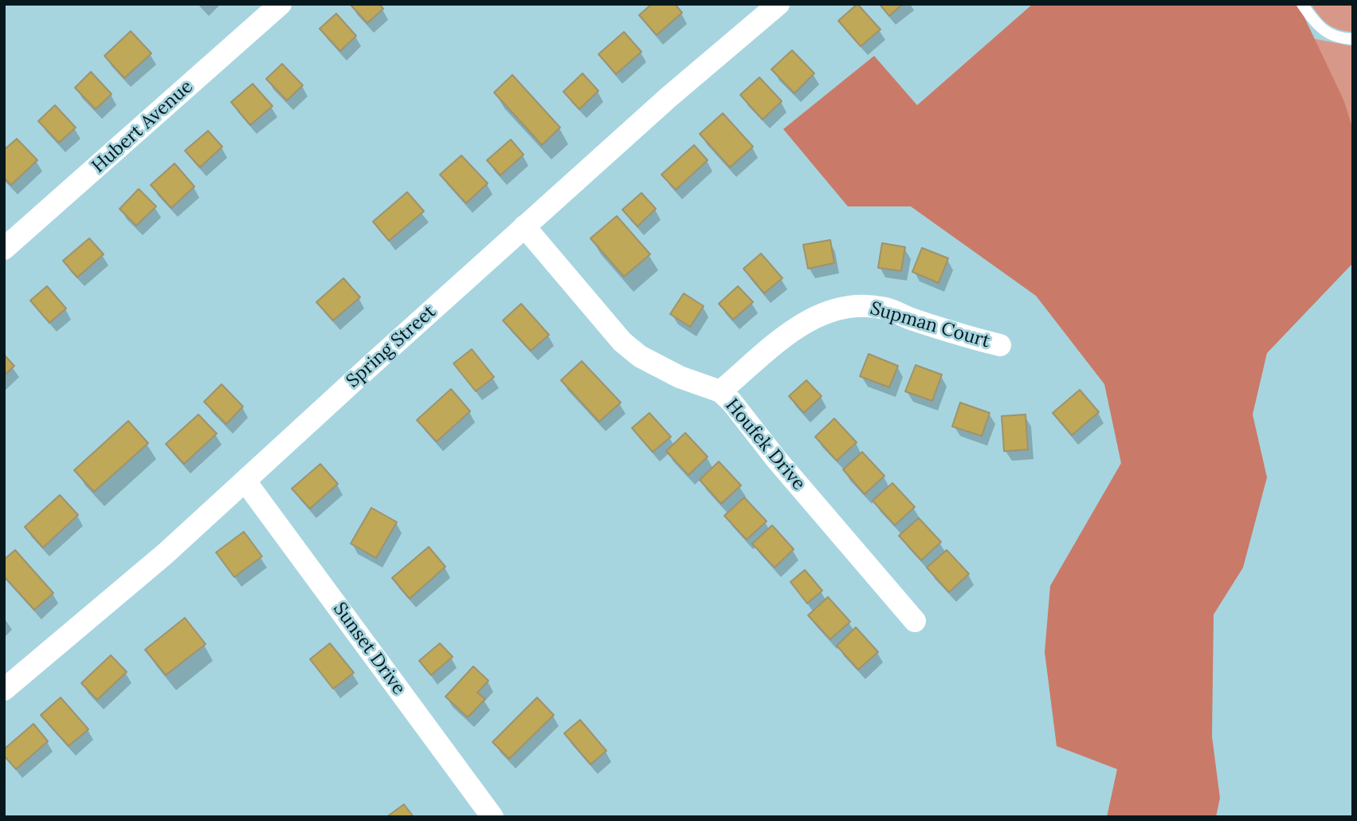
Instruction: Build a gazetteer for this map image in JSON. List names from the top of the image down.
{
  "streets": {
    "street": [
      "Hubert Avenue",
      "Supman Court",
      "Spring Street",
      "Houfek Drive",
      "Sunset Drive"
    ]
  },
  "crossings": [
    ["Supman Court", "Houfek Drive"],
    ["Spring Street", "Houfek Drive"],
    ["Spring Street", "Sunset Drive"]
  ]
}
